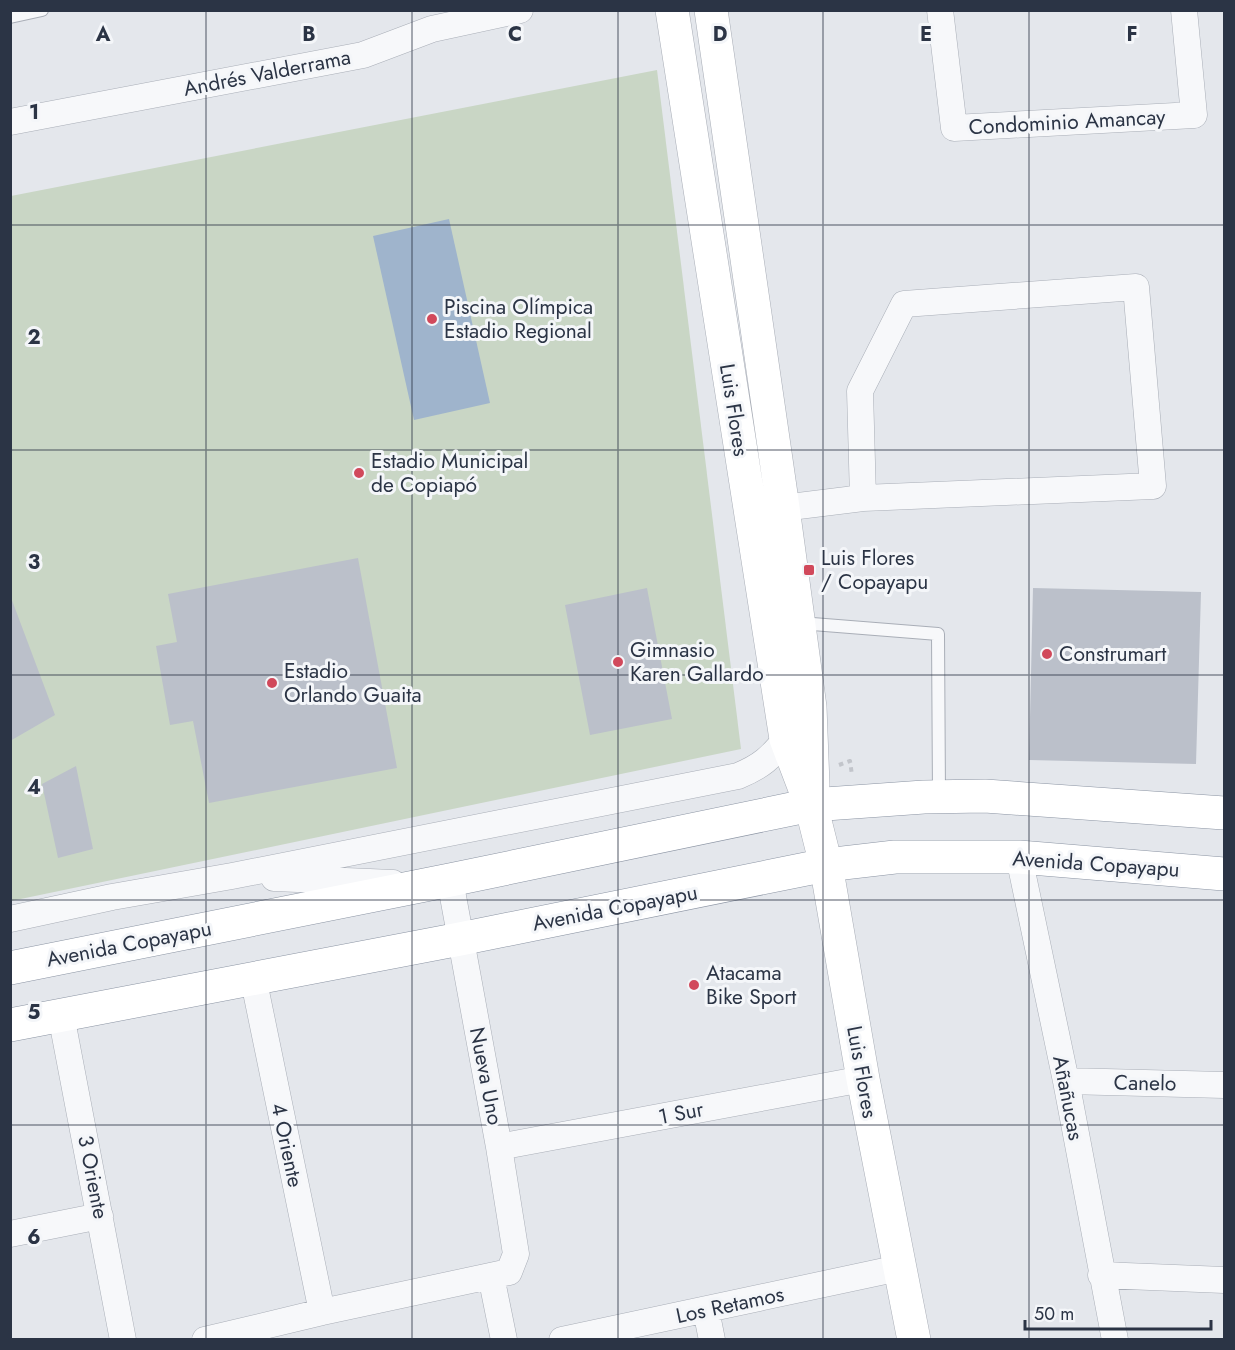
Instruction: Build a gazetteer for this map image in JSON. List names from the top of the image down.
{
  "streets": {
    "main road": ["Luis Flores", "Avenida Copayapu"],
    "street": [
      "Andrés Valderrama",
      "Condominio Amancay",
      "Nueva Uno",
      "Canelo",
      "Añañucas",
      "1 Sur",
      "4 Oriente",
      "3 Oriente",
      "Los Retamos"
    ]
  },
  "crossings": [
    ["Luis Flores", "Avenida Copayapu"],
    ["Luis Flores", "1 Sur"],
    ["Luis Flores", "Los Retamos"],
    ["Avenida Copayapu", "Nueva Uno"],
    ["Avenida Copayapu", "Añañucas"],
    ["Avenida Copayapu", "4 Oriente"],
    ["Avenida Copayapu", "3 Oriente"],
    ["Nueva Uno", "1 Sur"],
    ["Canelo", "Añañucas"]
  ],
  "places": {
    "other": [
      "Piscina Olímpica Estadio Regional",
      "Estadio Municipal de Copiapó",
      "Construmart",
      "Gimnasio Karen Gallardo",
      "Estadio Orlando Guaita",
      "Atacama Bike Sport"
    ],
    "transit": ["Luis Flores / Copayapu"]
  },
  "scale_bar": "50 m",
  "grid": {
    "columns": [
      "A",
      "B",
      "C",
      "D",
      "E",
      "F"
    ],
    "rows": [
      "1",
      "2",
      "3",
      "4",
      "5",
      "6"
    ]
  }
}
